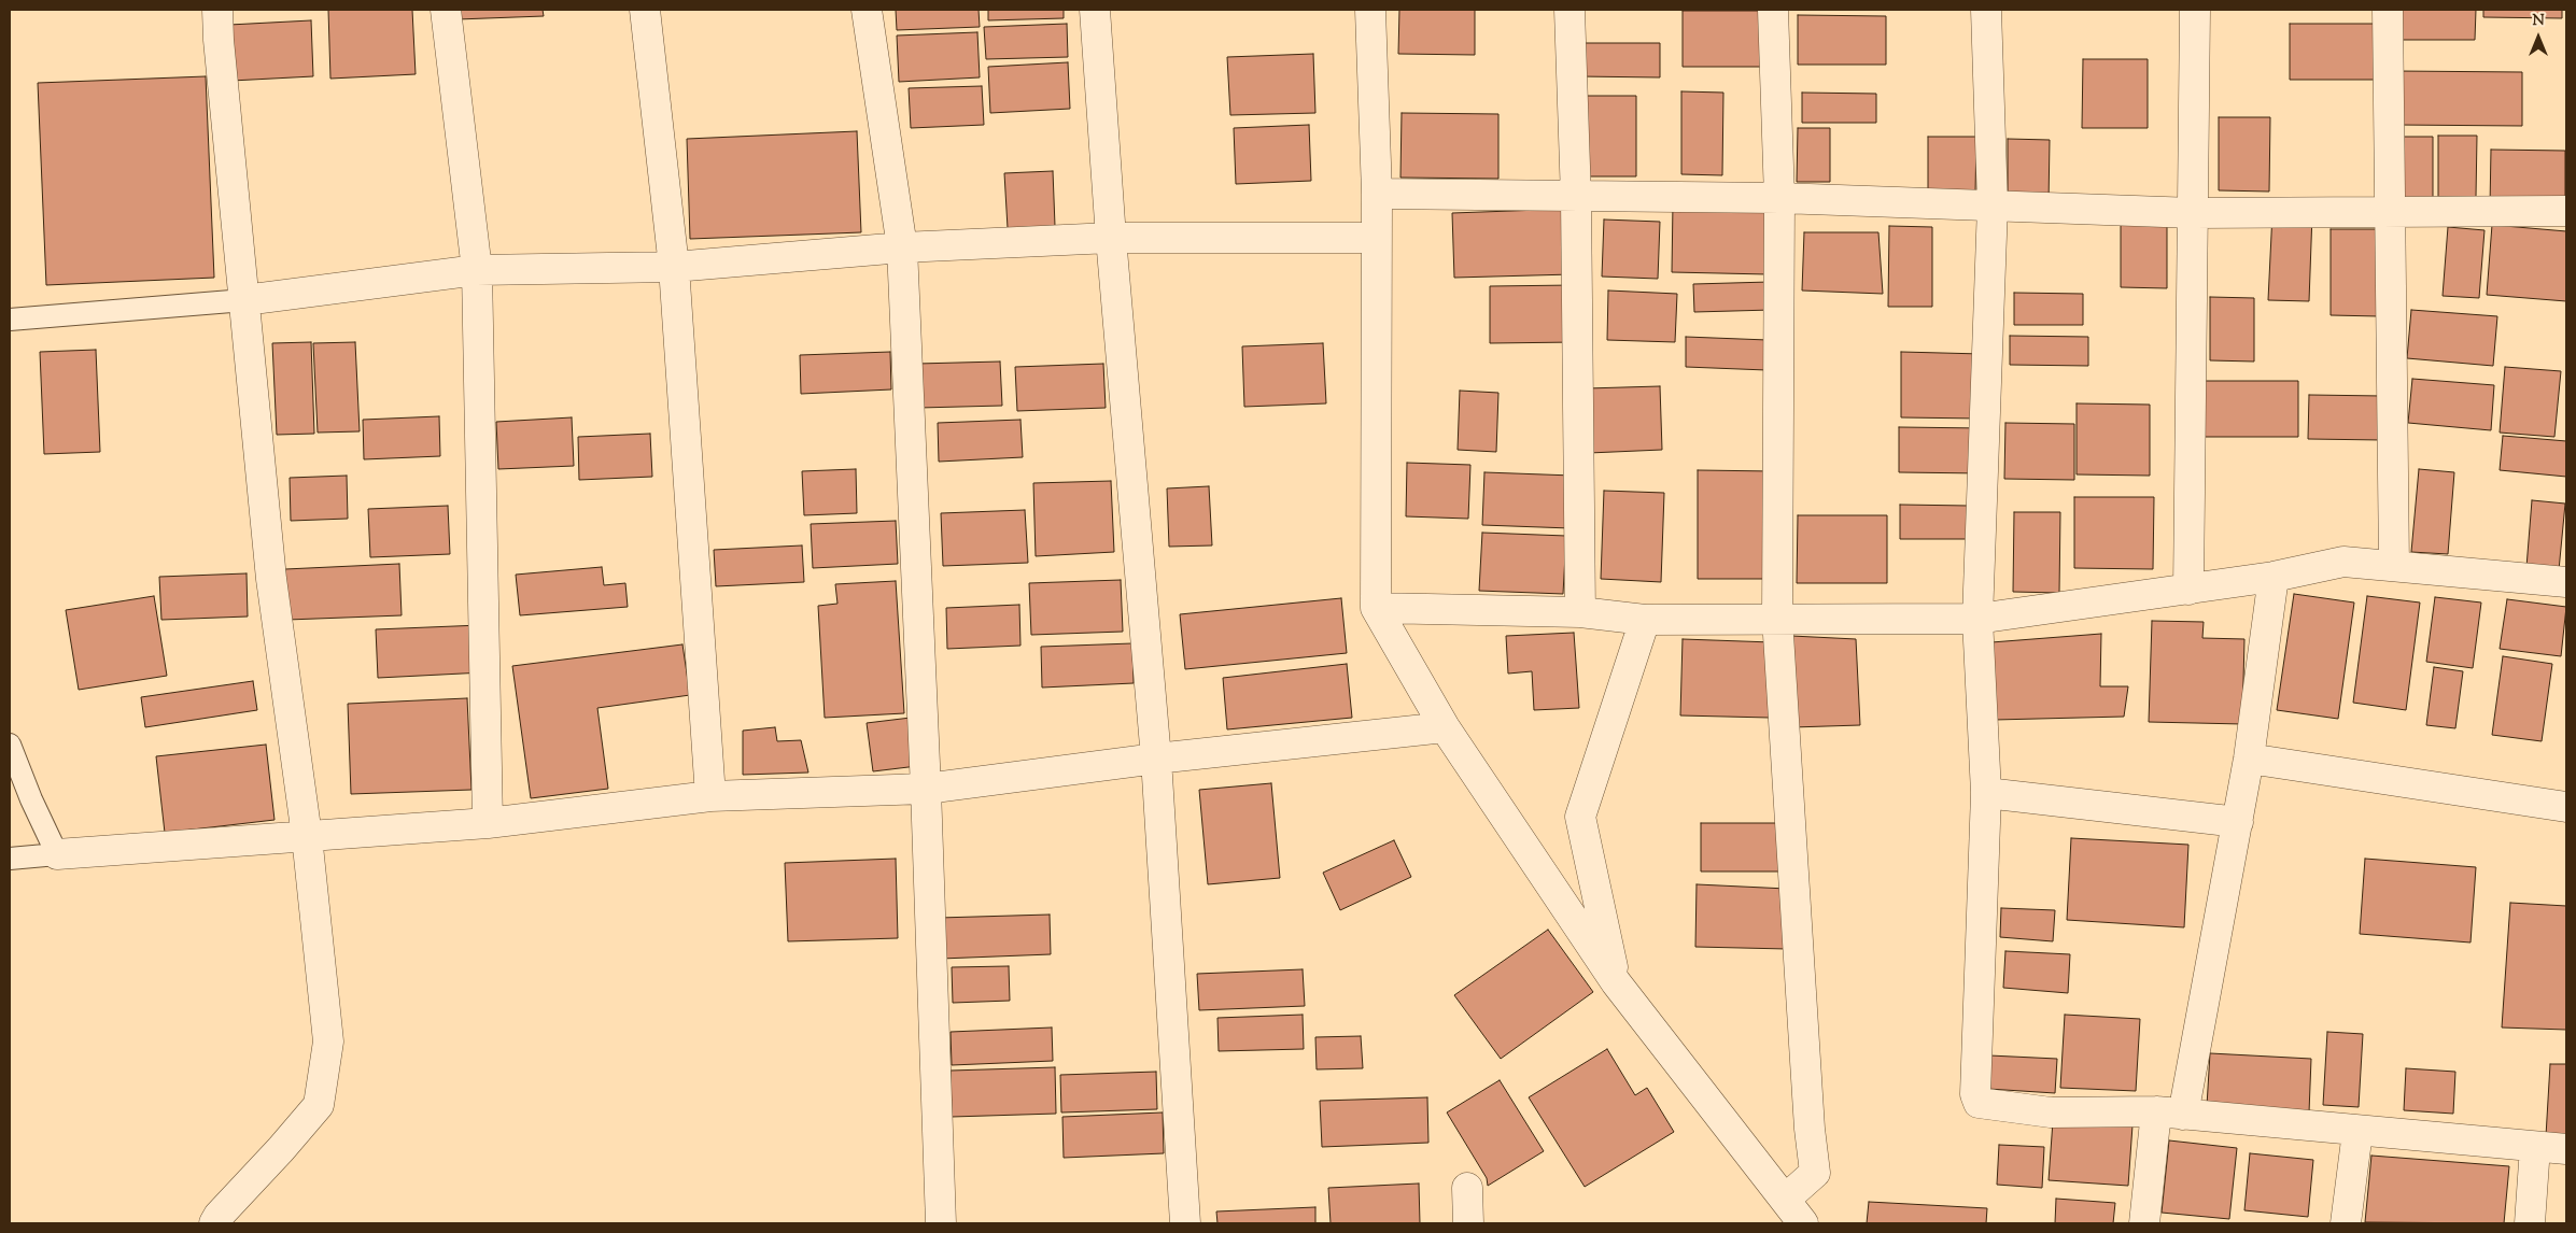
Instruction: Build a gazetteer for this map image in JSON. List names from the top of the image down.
{
  "north": "top"
}
